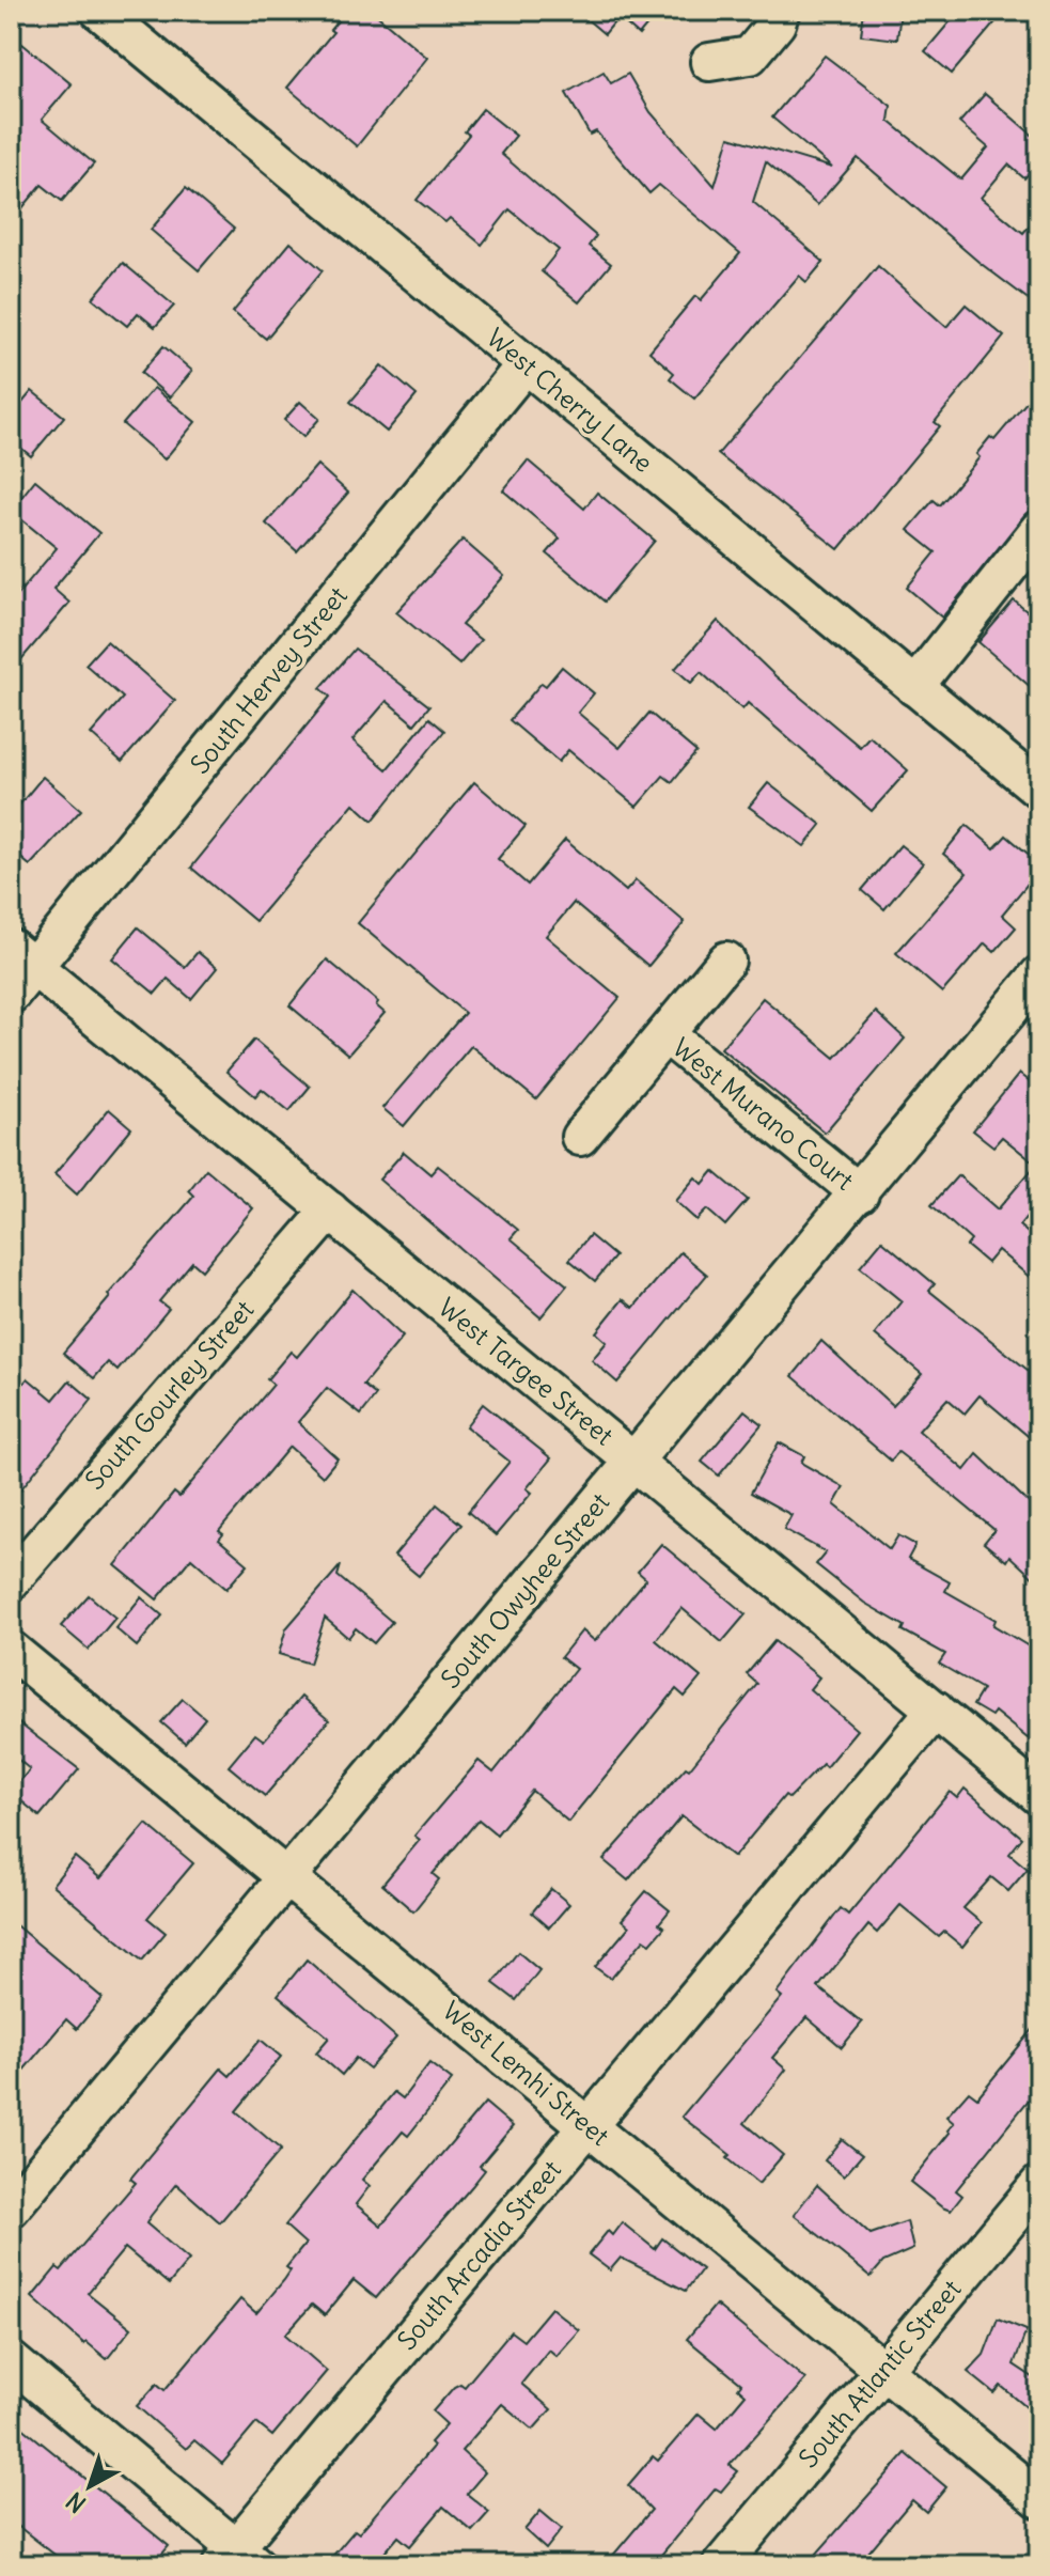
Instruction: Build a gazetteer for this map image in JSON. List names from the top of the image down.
{
  "streets": {
    "street": [
      "West Cherry Lane",
      "South Hervey Street",
      "West Murano Court",
      "West Targee Street",
      "South Gourley Street",
      "South Owyhee Street",
      "West Lemhi Street",
      "South Arcadia Street",
      "South Atlantic Street"
    ]
  },
  "crossings": [
    ["West Cherry Lane", "South Hervey Street"],
    ["South Hervey Street", "West Targee Street"],
    ["West Murano Court", "South Owyhee Street"],
    ["West Targee Street", "South Gourley Street"],
    ["West Targee Street", "South Owyhee Street"],
    ["West Targee Street", "South Arcadia Street"],
    ["South Owyhee Street", "West Lemhi Street"],
    ["West Lemhi Street", "South Arcadia Street"],
    ["West Lemhi Street", "South Atlantic Street"]
  ],
  "north": "bottom left"
}
